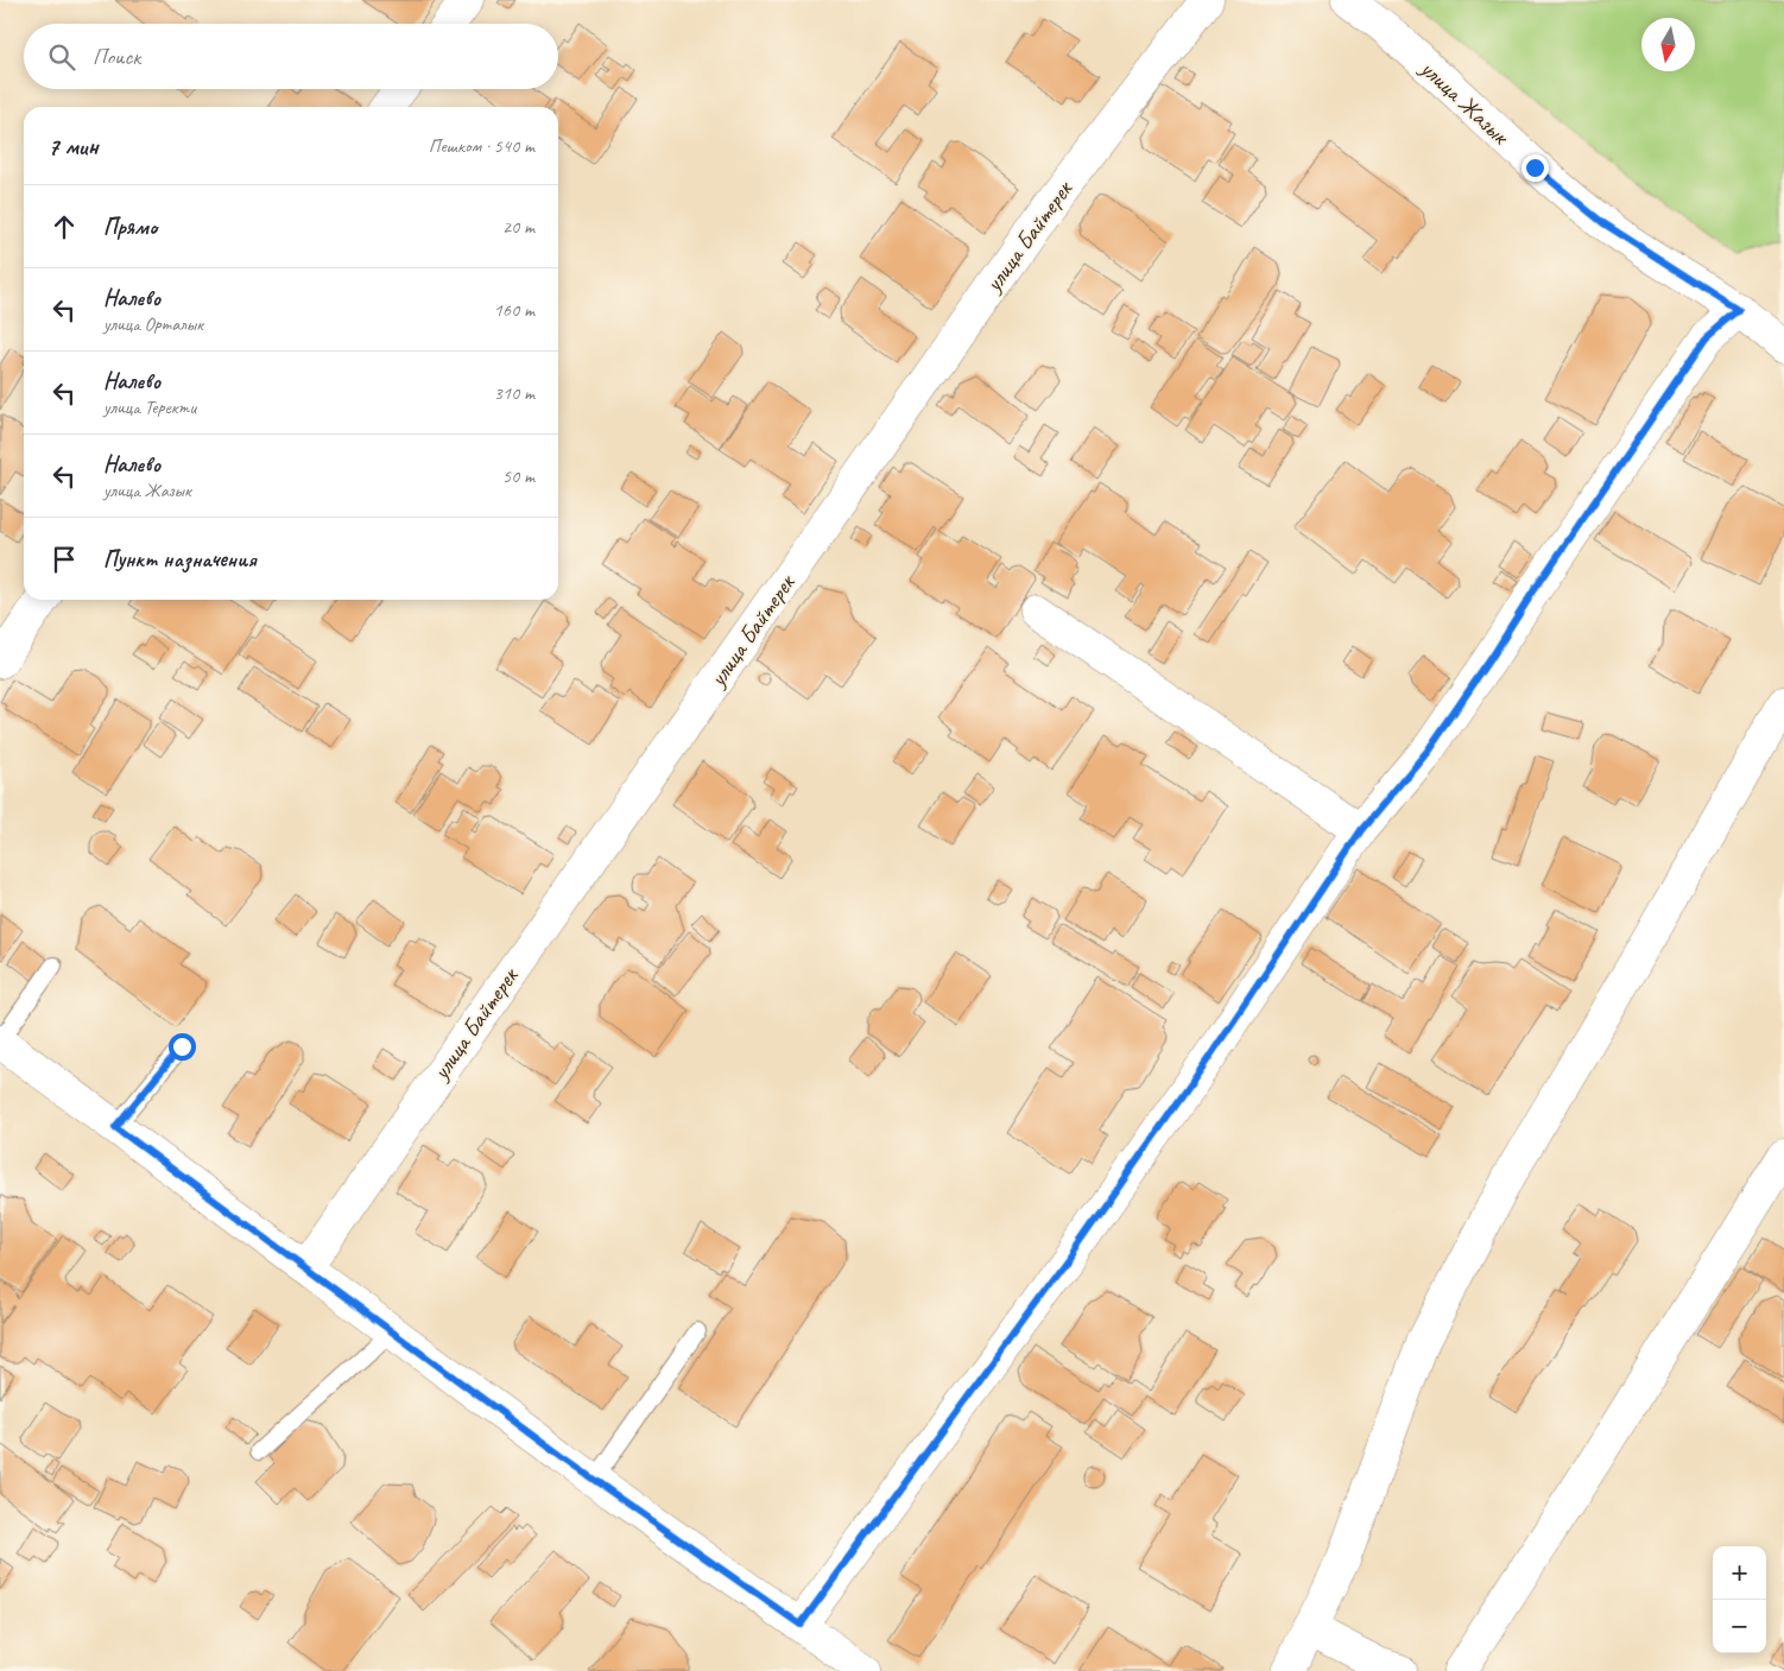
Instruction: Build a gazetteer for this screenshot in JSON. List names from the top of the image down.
{
  "streets": {
    "street": ["улица Жазык", "улица Байтерек"]
  },
  "north": "bottom",
  "page": {
    "search": "Поиск",
    "heading": ["7 мин", "Пешком · 540 m"],
    "list": [
      ["Прямо", "20 m"],
      ["Налево", "улица Орталык", "160 m"],
      ["Налево", "улица Теректи", "310 m"],
      ["Налево", "улица Жазык", "50 m"],
      "Пункт назначения"
    ],
    "map_buttons": ["+", "−"]
  }
}
